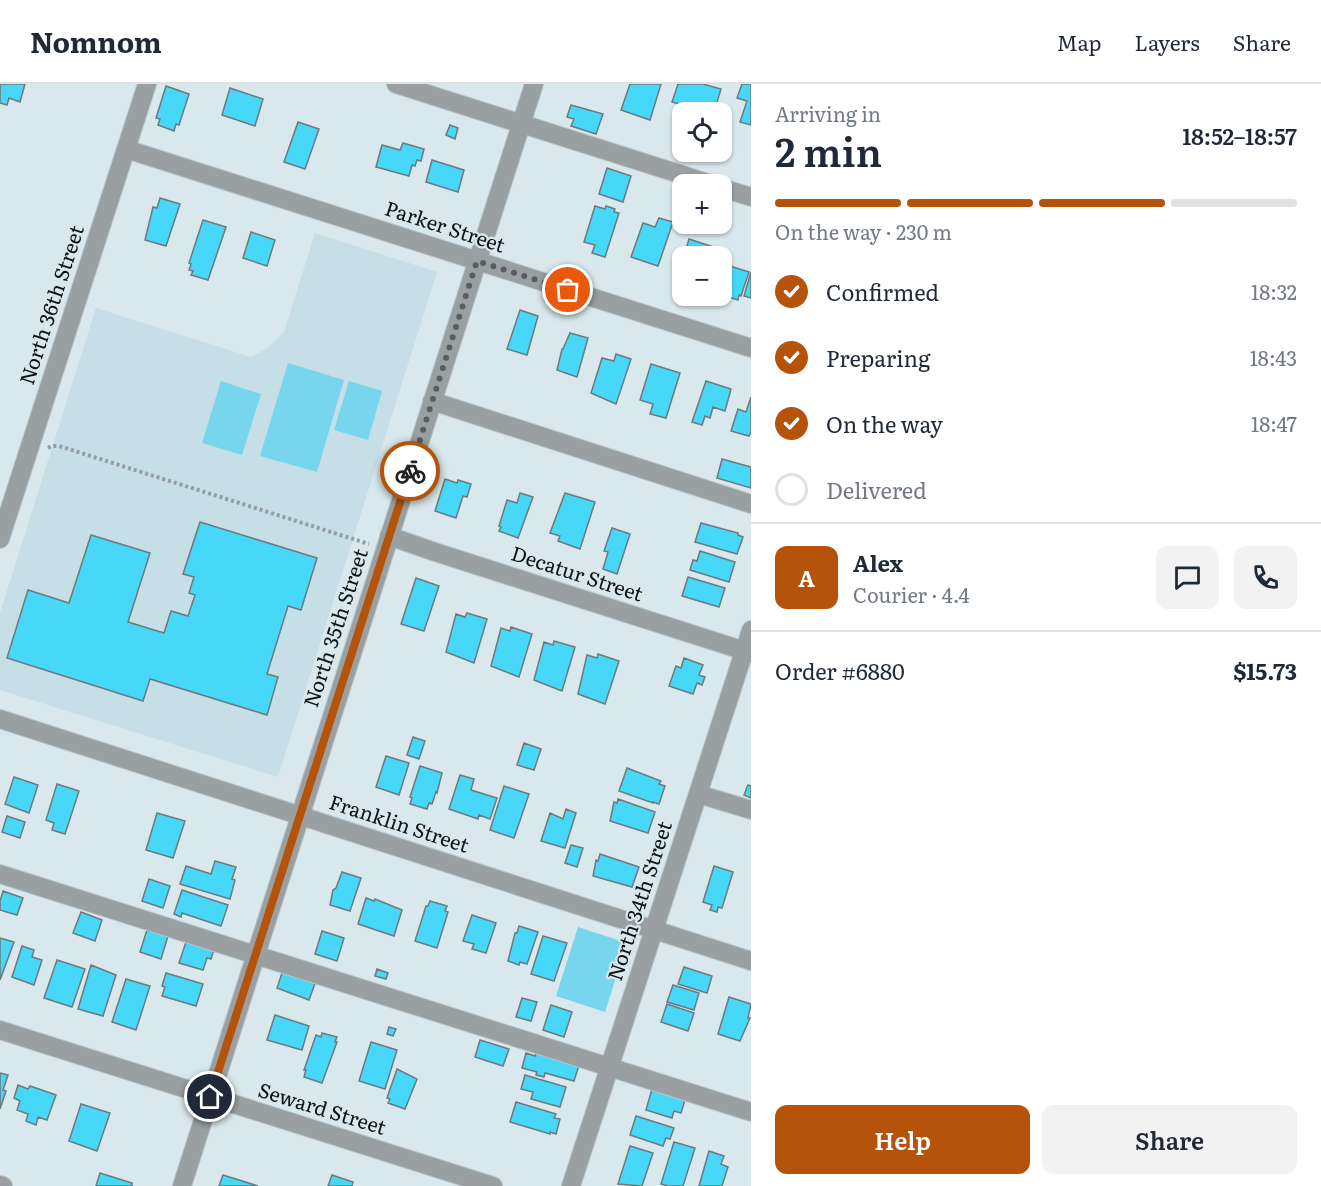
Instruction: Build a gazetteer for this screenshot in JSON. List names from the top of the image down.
{
  "streets": {
    "street": [
      "Parker Street",
      "North 36th Street",
      "Decatur Street",
      "North 35th Street",
      "Franklin Street",
      "North 34th Street",
      "Seward Street"
    ]
  },
  "crossings": [
    ["Parker Street", "North 36th Street"],
    ["Parker Street", "North 35th Street"],
    ["Decatur Street", "North 35th Street"],
    ["Decatur Street", "North 34th Street"],
    ["North 35th Street", "Franklin Street"],
    ["North 35th Street", "Seward Street"],
    ["Franklin Street", "North 34th Street"]
  ],
  "page": {
    "header": "Nomnom",
    "nav": ["Map", "Layers", "Share"],
    "heading": ["2 min", "Arriving in", "18:52–18:57"],
    "panel": [
      "Alex",
      "Courier · 4.4",
      "Order #6880",
      "$15.73"
    ],
    "map_buttons": ["+", "−"],
    "bar": "On the way · 230 m",
    "list": [
      ["Confirmed", "18:32"],
      ["Preparing", "18:43"],
      ["On the way", "18:47"],
      "Delivered"
    ],
    "round": "A",
    "buttons": ["Help", "Share"]
  }
}
